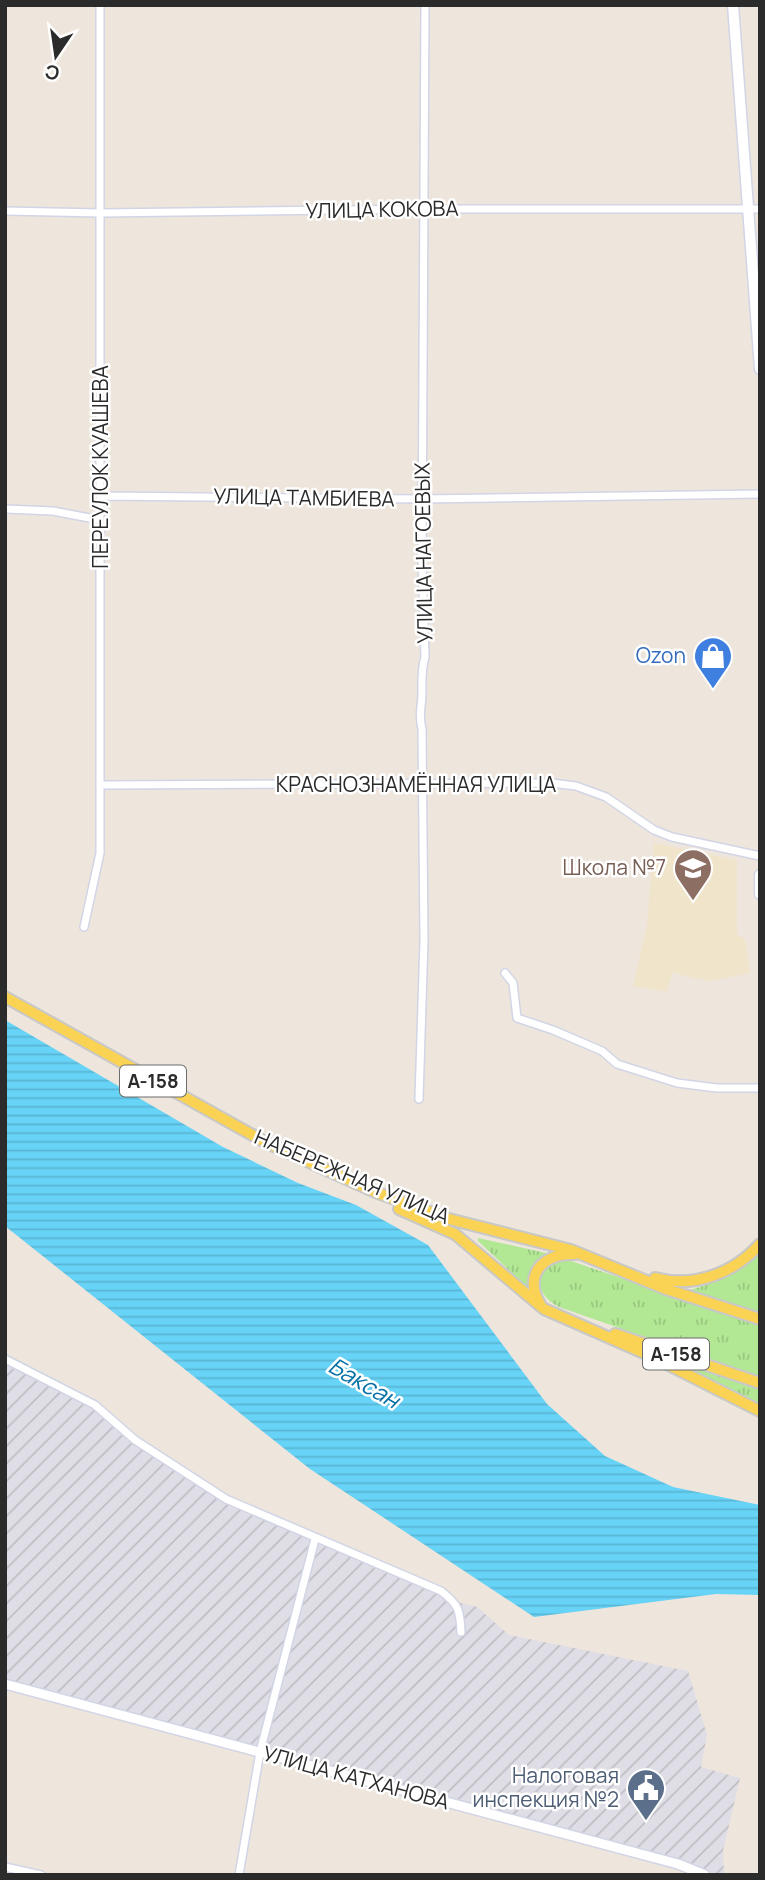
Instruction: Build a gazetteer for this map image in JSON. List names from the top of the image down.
{
  "streets": {
    "main road": ["А-158", "НАБЕРЕЖНАЯ УЛИЦА"],
    "street": [
      "УЛИЦА КОКОВА",
      "ПЕРЕУЛОК КУАШЕВА",
      "УЛИЦА ТАМБИЕВА",
      "УЛИЦА НАГОЕВЫХ",
      "КРАСНОЗНАМЁННАЯ УЛИЦА",
      "УЛИЦА КАТХАНОВА"
    ]
  },
  "crossings": [
    ["УЛИЦА КОКОВА", "ПЕРЕУЛОК КУАШЕВА"],
    ["УЛИЦА КОКОВА", "УЛИЦА НАГОЕВЫХ"],
    ["ПЕРЕУЛОК КУАШЕВА", "УЛИЦА ТАМБИЕВА"],
    ["ПЕРЕУЛОК КУАШЕВА", "КРАСНОЗНАМЁННАЯ УЛИЦА"],
    ["УЛИЦА ТАМБИЕВА", "УЛИЦА НАГОЕВЫХ"],
    ["УЛИЦА НАГОЕВЫХ", "КРАСНОЗНАМЁННАЯ УЛИЦА"],
    ["А-158", "НАБЕРЕЖНАЯ УЛИЦА"]
  ],
  "water": ["Баксан"],
  "places": {
    "shop": ["Ozon"],
    "school or university": ["Школа №7"],
    "public building": ["Налоговая инспекция №2"]
  },
  "north": "bottom"
}
